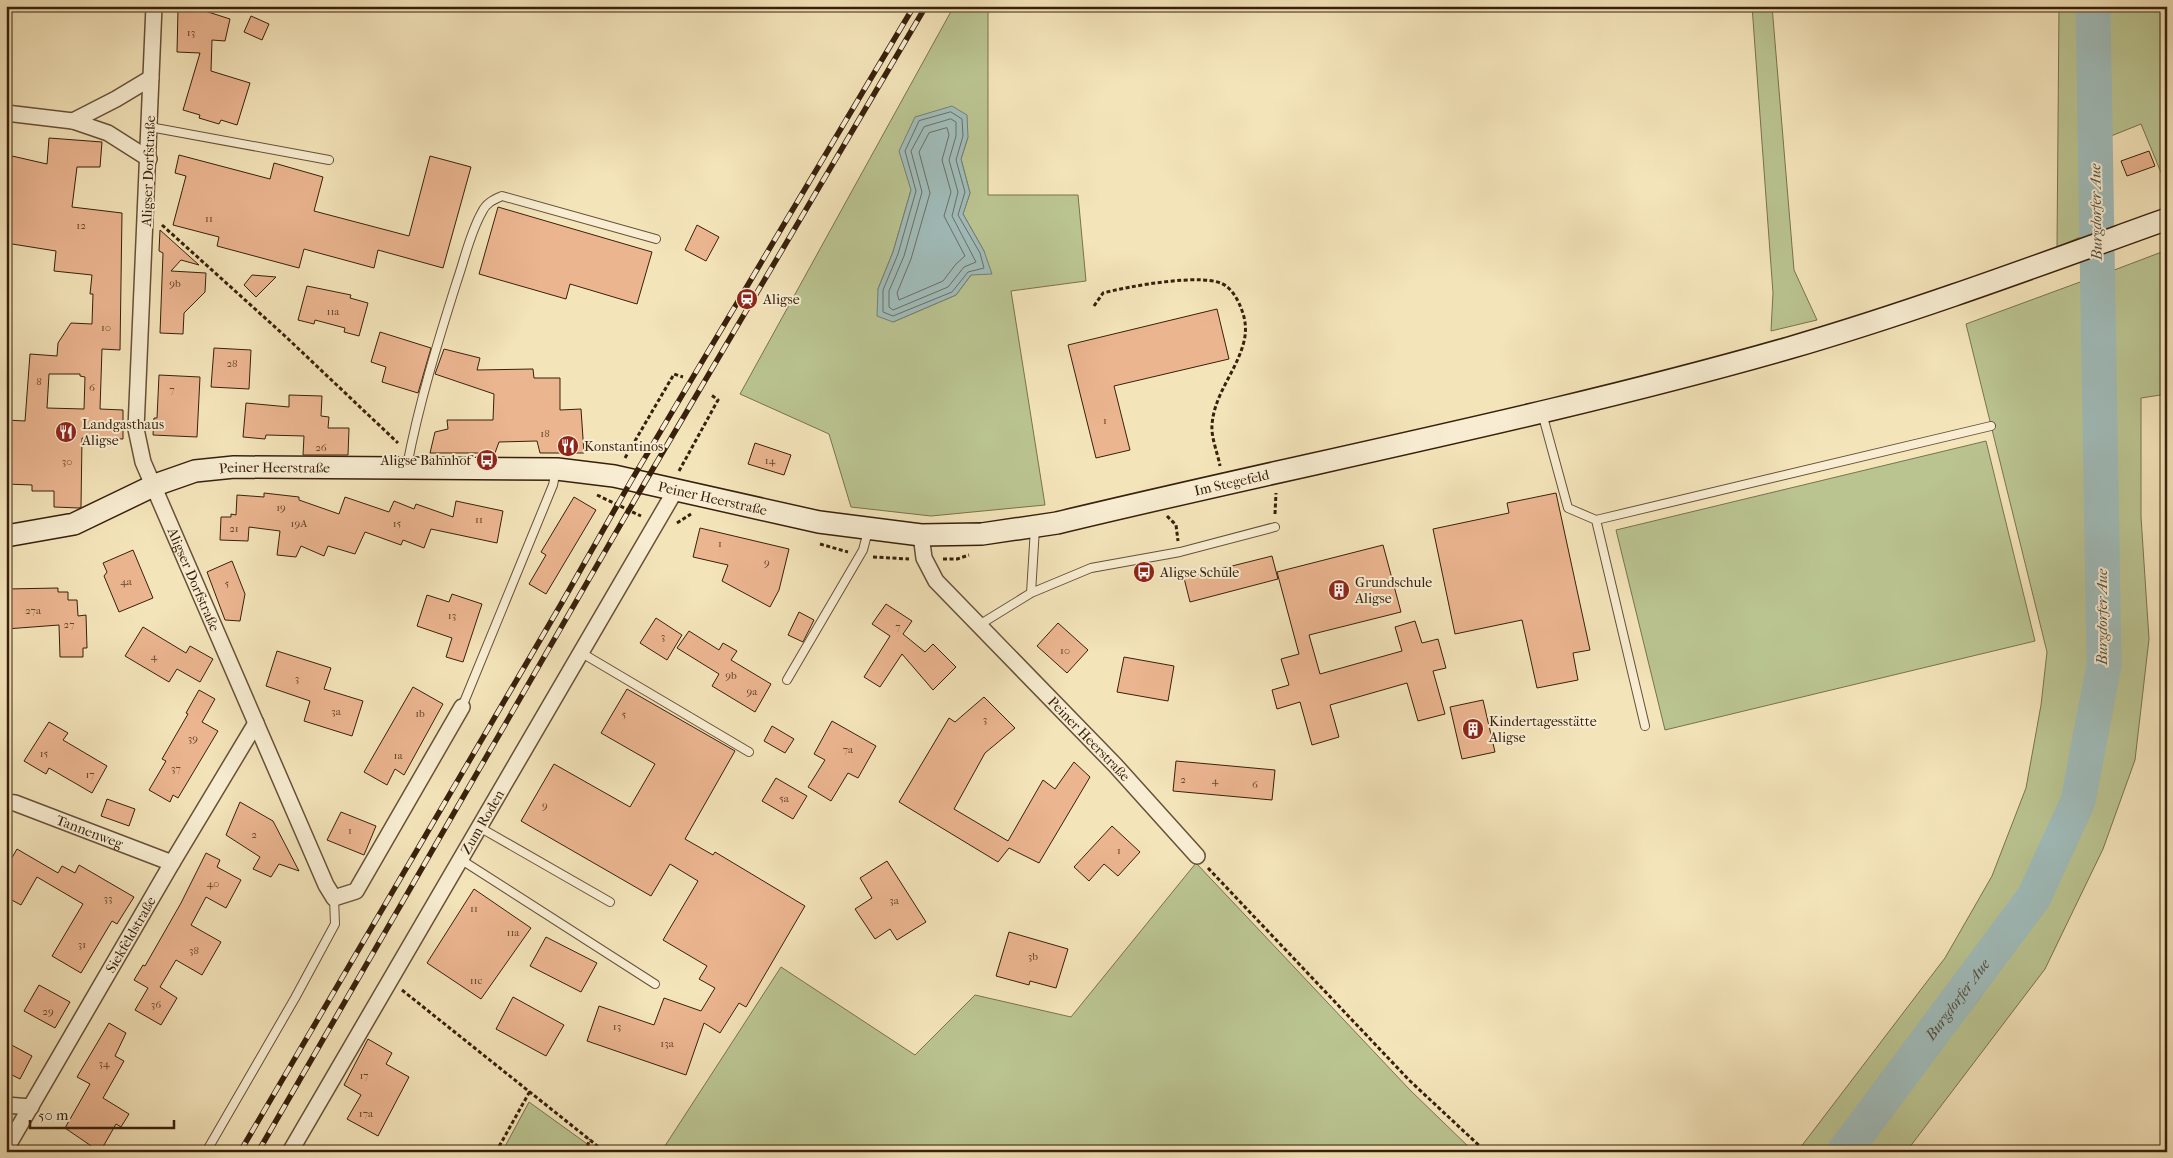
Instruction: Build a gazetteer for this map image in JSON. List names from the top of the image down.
{
  "streets": {
    "street": [
      "Aligser Dorfstraße",
      "Peiner Heerstraße",
      "Im Stegefeld",
      "Zum Roden",
      "Tannenweg",
      "Siekfeldstraße"
    ]
  },
  "crossings": [
    ["Aligser Dorfstraße", "Peiner Heerstraße"],
    ["Aligser Dorfstraße", "Siekfeldstraße"],
    ["Peiner Heerstraße", "Im Stegefeld"],
    ["Peiner Heerstraße", "Zum Roden"],
    ["Tannenweg", "Siekfeldstraße"]
  ],
  "water": ["Burgdorfer Aue"],
  "places": {
    "station": ["Aligse"],
    "restaurant": ["Landgasthaus Aligse", "Konstantinos"],
    "bus stop": ["Aligse Bahnhof", "Aligse Schule"],
    "building": ["Grundschule Aligse", "Kindertagesstätte Aligse"]
  },
  "house_numbers": [
    "13",
    "11",
    "12",
    "9b",
    "11a",
    "10",
    "28",
    "8",
    "6",
    "7",
    "1",
    "18",
    "26",
    "14",
    "30",
    "19",
    "11",
    "19A",
    "15",
    "21",
    "1",
    "9",
    "4a",
    "5",
    "27a",
    "13",
    "27",
    "7",
    "3",
    "10",
    "4",
    "9b",
    "3",
    "9a",
    "3a",
    "1b",
    "5",
    "3",
    "39",
    "7a",
    "15",
    "1a",
    "37",
    "17",
    "2",
    "4",
    "6",
    "5a",
    "9",
    "1",
    "2",
    "1",
    "40",
    "33",
    "3a",
    "11",
    "11a",
    "31",
    "38",
    "3b",
    "11c",
    "36",
    "29",
    "13",
    "13a",
    "34",
    "17",
    "17a"
  ],
  "scale_bar": "50 m"
}
